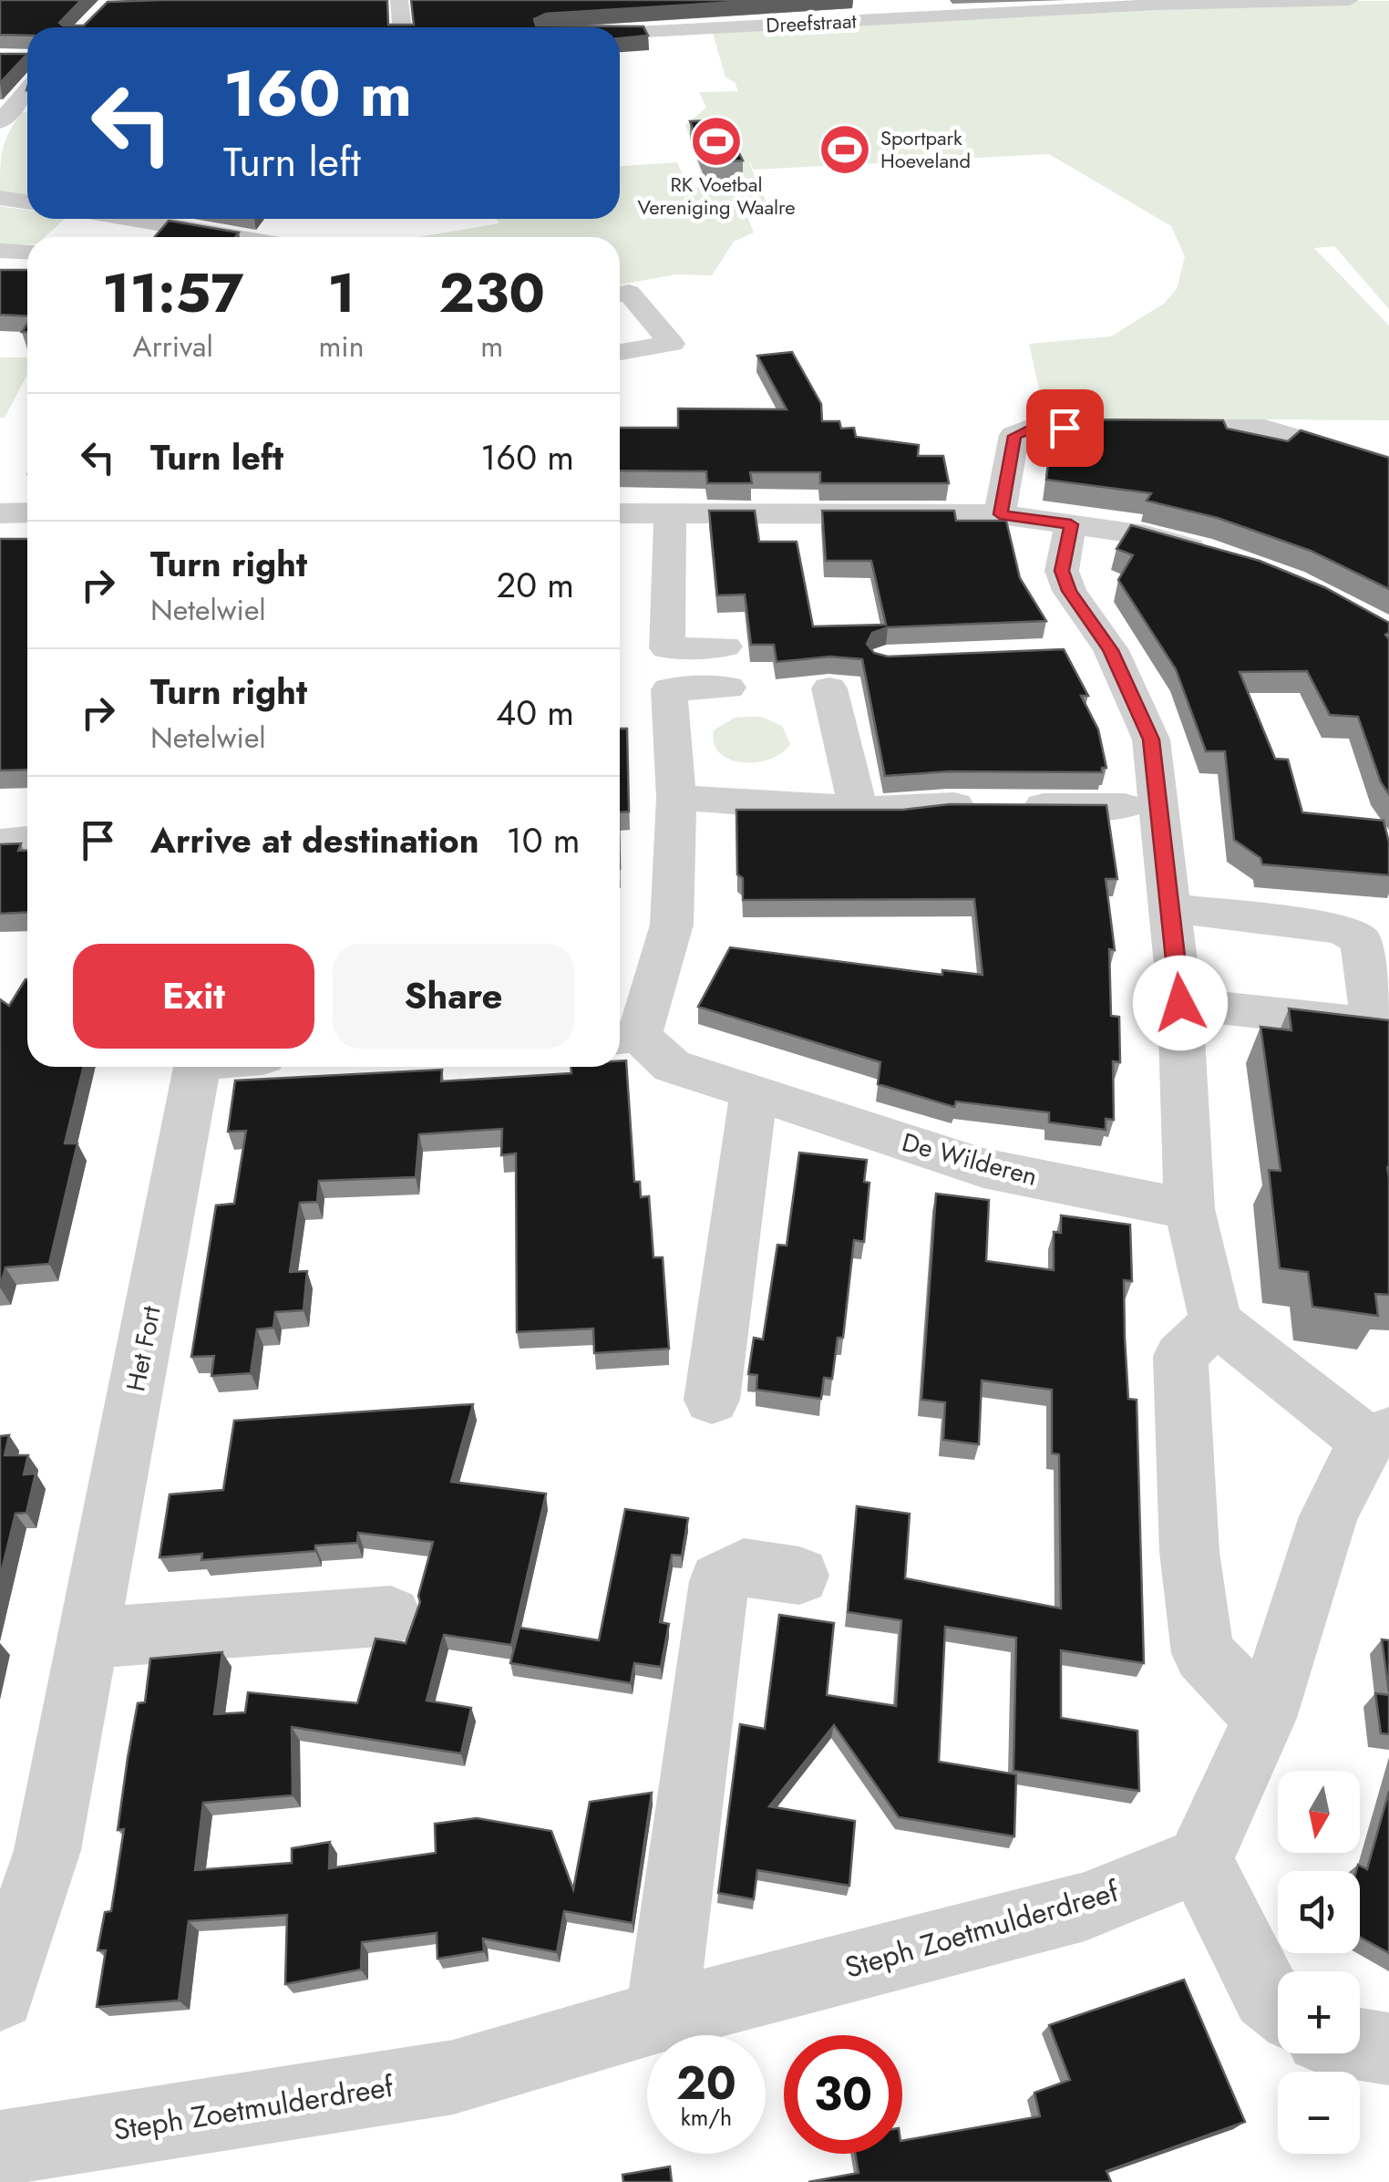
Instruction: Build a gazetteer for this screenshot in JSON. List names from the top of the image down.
{
  "streets": {
    "street": [
      "Dreefstraat",
      "De Wilderen",
      "Het Fort",
      "Steph Zoetmulderdreef"
    ]
  },
  "places": {
    "sports": ["RK Voetbal Vereniging Waalre", "Sportpark Hoeveland"]
  },
  "north": "bottom",
  "page": {
    "turn": ["160 m", "Turn left"],
    "eta": [
      "11:57",
      "Arrival",
      "1",
      "min",
      "230",
      "m"
    ],
    "list": [
      {
        "name": "Turn left",
        "value": "160 m"
      },
      {
        "name": "Turn right",
        "note": "Netelwiel",
        "value": "20 m"
      },
      {
        "name": "Turn right",
        "note": "Netelwiel",
        "value": "40 m"
      },
      {
        "name": "Arrive at destination",
        "value": "10 m"
      }
    ],
    "buttons": ["Exit", "Share"],
    "map_buttons": ["+", "−"],
    "speed": "20 km/h",
    "limit": "30"
  }
}
